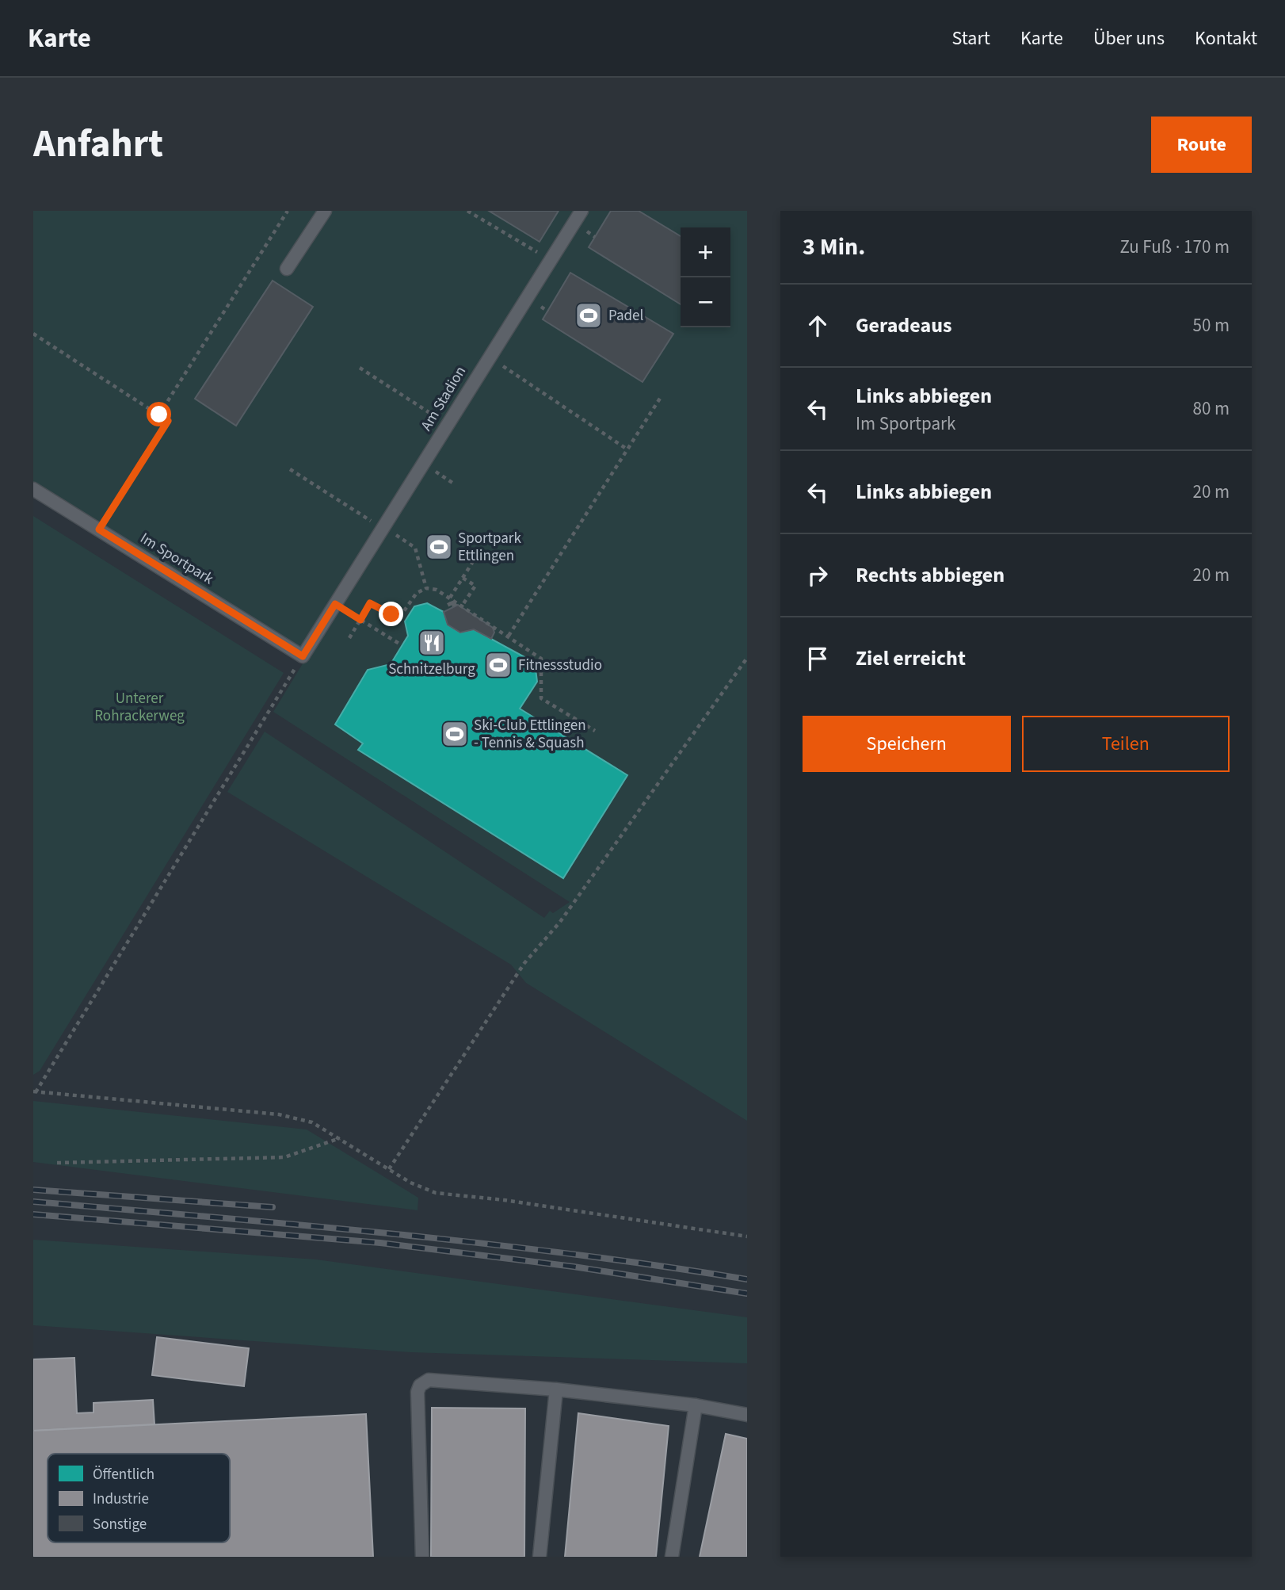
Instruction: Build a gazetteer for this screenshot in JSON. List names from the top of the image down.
{
  "streets": {
    "lane": ["Am Stadion", "Im Sportpark"]
  },
  "crossings": [
    ["Am Stadion", "Im Sportpark"]
  ],
  "parks": ["Unterer Rohrackerweg"],
  "places": {
    "sports": [
      "Padel",
      "Sportpark Ettlingen",
      "Fitnessstudio",
      "Ski-Club Ettlingen - Tennis & Squash"
    ],
    "restaurant": ["Schnitzelburg"]
  },
  "legend": ["Öffentlich", "Industrie", "Sonstige"],
  "page": {
    "header": "Karte",
    "nav": [
      "Start",
      "Karte",
      "Über uns",
      "Kontakt"
    ],
    "title": "Anfahrt",
    "buttons": [
      "Route",
      ["Speichern", "Teilen"]
    ],
    "heading": ["3 Min.", "Zu Fuß · 170 m"],
    "map_buttons": ["+", "−"],
    "list": [
      ["Geradeaus", "50 m"],
      ["Links abbiegen", "Im Sportpark", "80 m"],
      ["Links abbiegen", "20 m"],
      ["Rechts abbiegen", "20 m"],
      "Ziel erreicht"
    ]
  }
}
